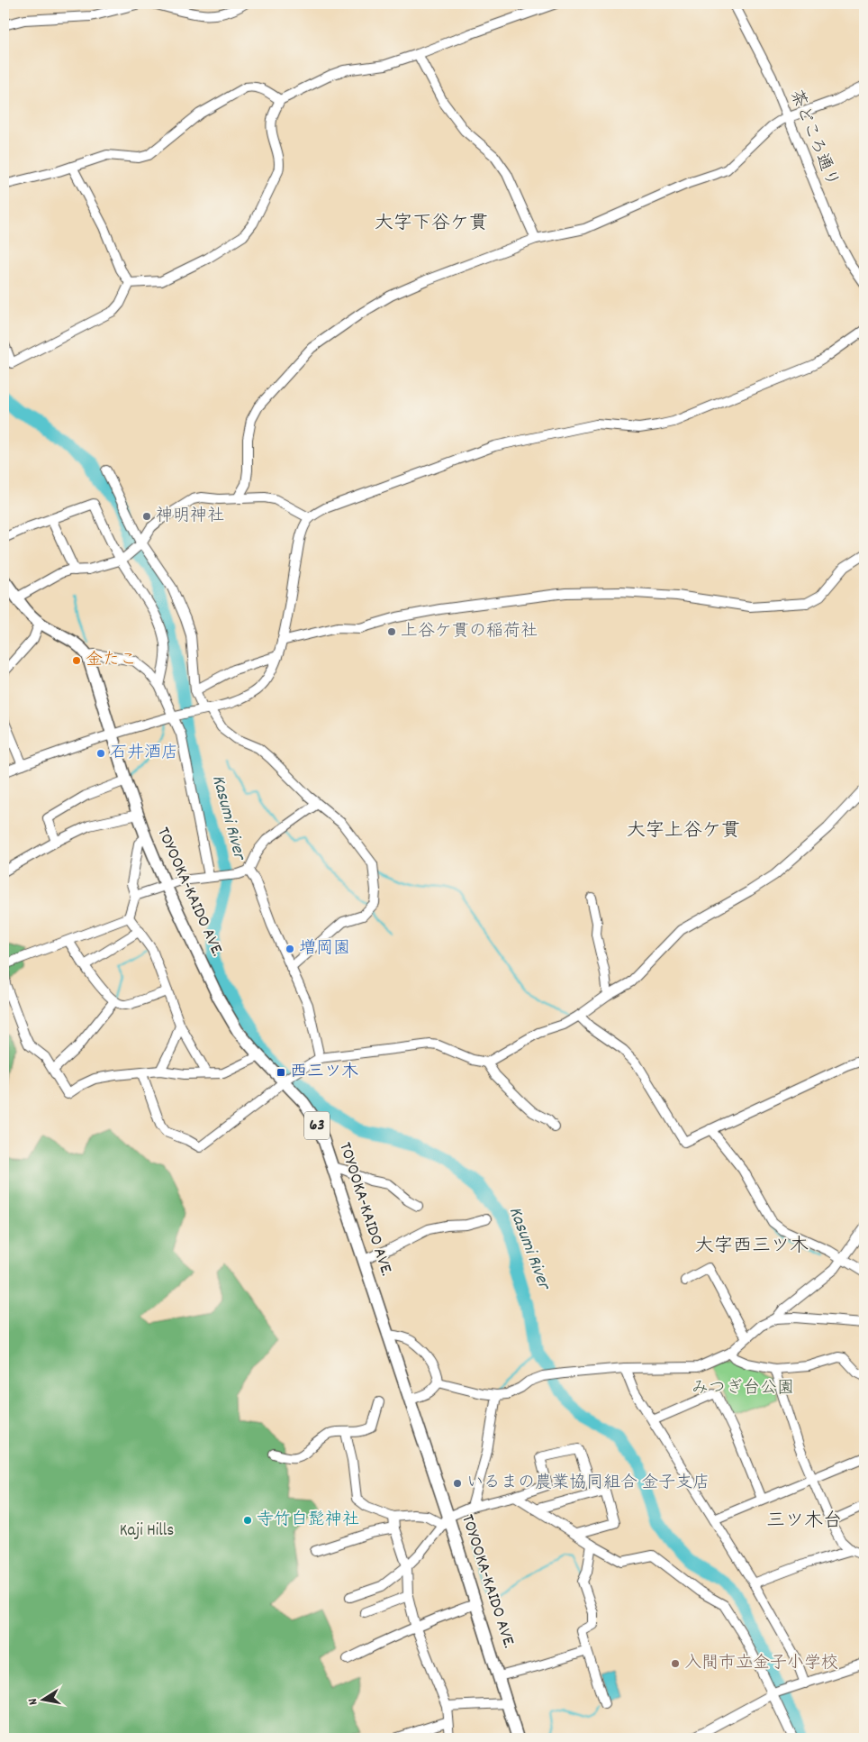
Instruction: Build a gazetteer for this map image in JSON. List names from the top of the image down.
{
  "streets": {
    "main road": ["TOYOOKA-KAIDO AVE.", "63"],
    "street": ["茶どころ通り"]
  },
  "districts": [
    "大字下谷ケ貫",
    "大字上谷ケ貫",
    "大字西三ツ木",
    "三ツ木台"
  ],
  "water": ["Kasumi River"],
  "parks": ["みつぎ台公園", "Kaji Hills"],
  "places": {
    "other": [
      "神明神社",
      "上谷ケ貫の稲荷社",
      "金たこ",
      "石井酒店",
      "増岡園",
      "いるまの農業協同組合 金子支店",
      "寺竹白髭神社",
      "入間市立金子小学校"
    ],
    "transit": ["西三ツ木"]
  },
  "north": "left"
}
